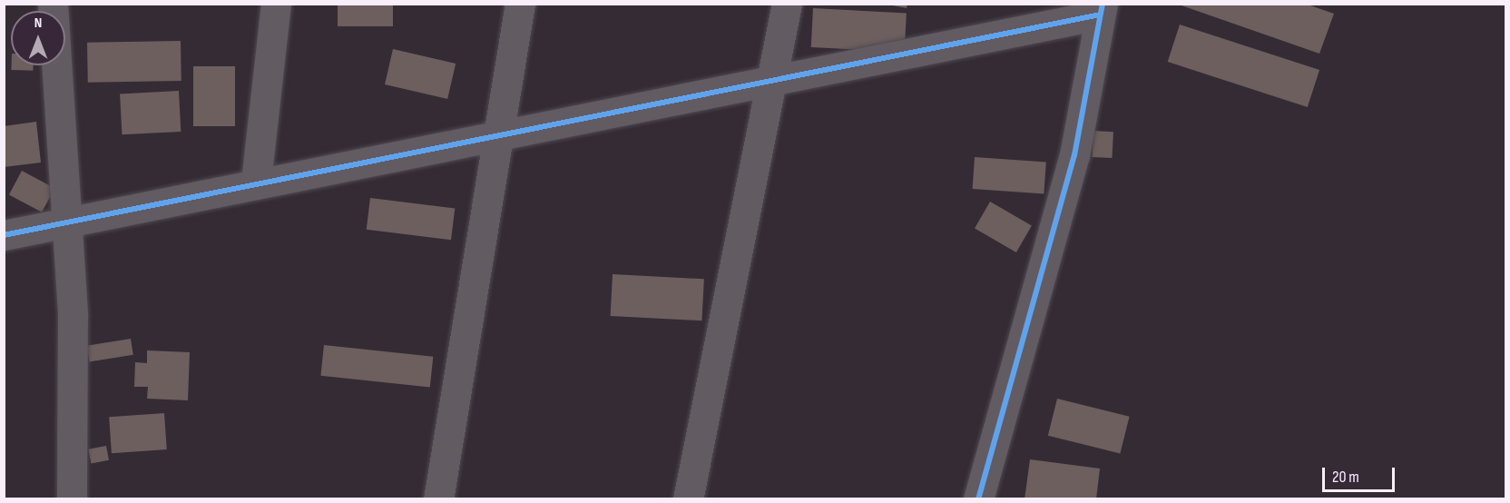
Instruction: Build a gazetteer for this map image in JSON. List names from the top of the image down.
{
  "scale_bar": "20 m",
  "north": "top"
}
